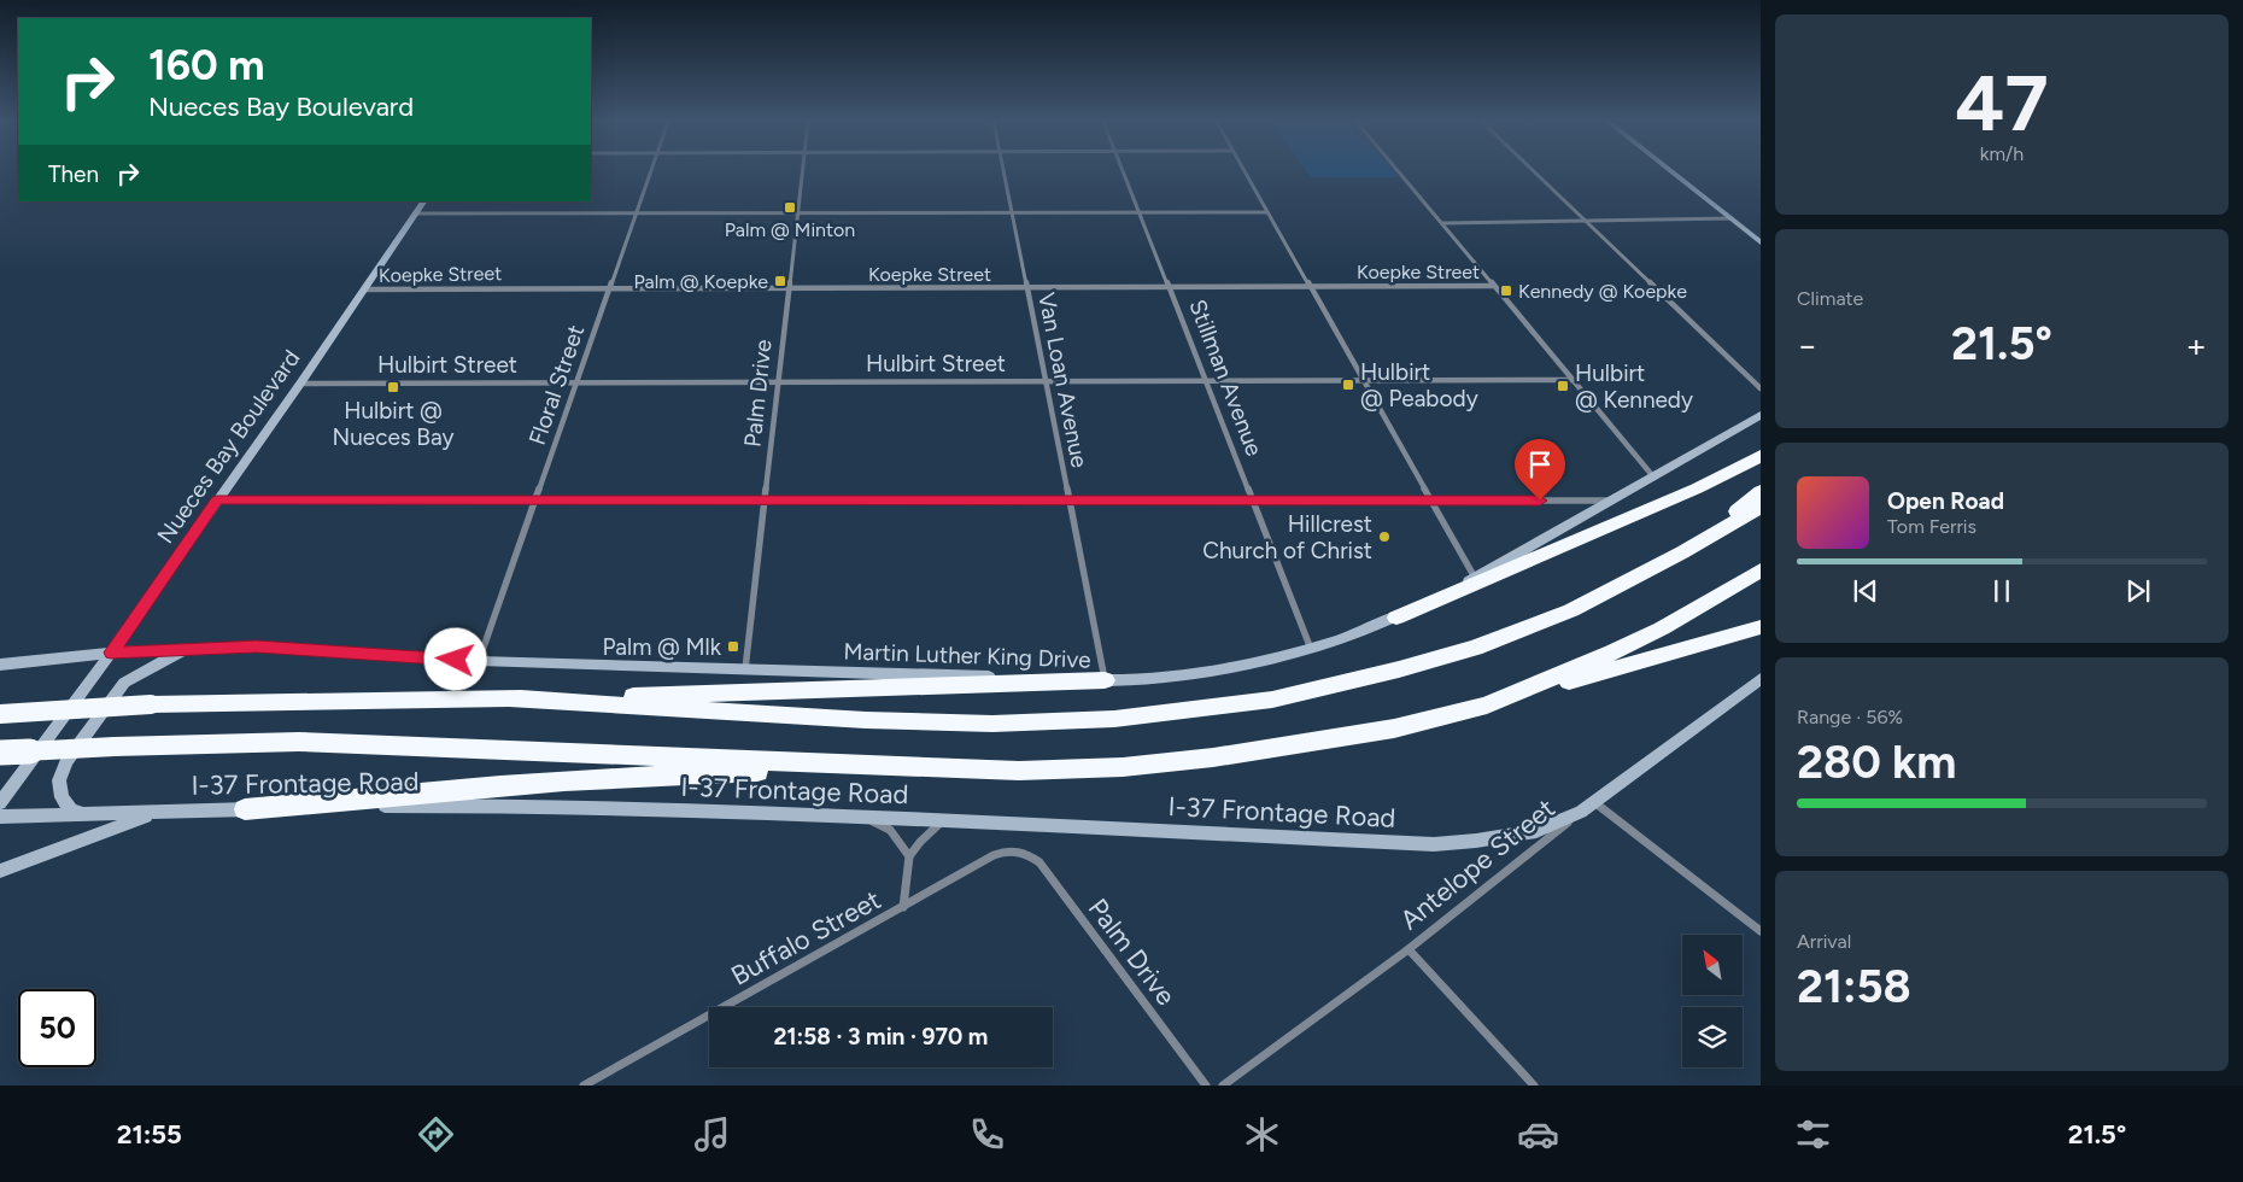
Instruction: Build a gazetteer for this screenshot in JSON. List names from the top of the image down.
{
  "streets": {
    "main road": [
      "Nueces Bay Boulevard",
      "Martin Luther King Drive",
      "I-37 Frontage Road",
      "Antelope Street"
    ],
    "street": [
      "Koepke Street",
      "Hulbirt Street",
      "Stillman Avenue",
      "Van Loan Avenue",
      "Floral Street",
      "Palm Drive",
      "Buffalo Street"
    ]
  },
  "crossings": [
    ["Koepke Street", "Stillman Avenue"],
    ["Koepke Street", "Van Loan Avenue"],
    ["Koepke Street", "Floral Street"],
    ["Koepke Street", "Palm Drive"],
    ["Koepke Street", "Nueces Bay Boulevard"],
    ["Hulbirt Street", "Stillman Avenue"],
    ["Hulbirt Street", "Van Loan Avenue"],
    ["Hulbirt Street", "Floral Street"],
    ["Hulbirt Street", "Palm Drive"],
    ["Hulbirt Street", "Nueces Bay Boulevard"],
    ["Stillman Avenue", "Martin Luther King Drive"],
    ["Van Loan Avenue", "Martin Luther King Drive"],
    ["Floral Street", "Martin Luther King Drive"],
    ["Palm Drive", "Martin Luther King Drive"],
    ["Palm Drive", "Buffalo Street"],
    ["Nueces Bay Boulevard", "Martin Luther King Drive"],
    ["I-37 Frontage Road", "Antelope Street"]
  ],
  "places": {
    "transit": [
      "Palm @ Minton",
      "Palm @ Koepke",
      "Kennedy @ Koepke",
      "Hulbirt @ Peabody",
      "Hulbirt @ Kennedy",
      "Hulbirt @ Nueces Bay",
      "Palm @ Mlk"
    ],
    "other": ["Hillcrest Church of Christ"]
  },
  "north": "top left",
  "page": {
    "tile": [
      ["47", "km/h"],
      "Climate",
      ["Range · 56%", "280 km"],
      ["Arrival", "21:58"]
    ],
    "turn": ["160 m", "Nueces Bay Boulevard"],
    "then": "Then",
    "heat": ["−", "21.5°", "+"],
    "song": ["Open Road", "Tom Ferris"],
    "limit": "50",
    "trip": "21:58 · 3 min · 970 m",
    "tabs": ["21:55", "21.5°"]
  }
}
